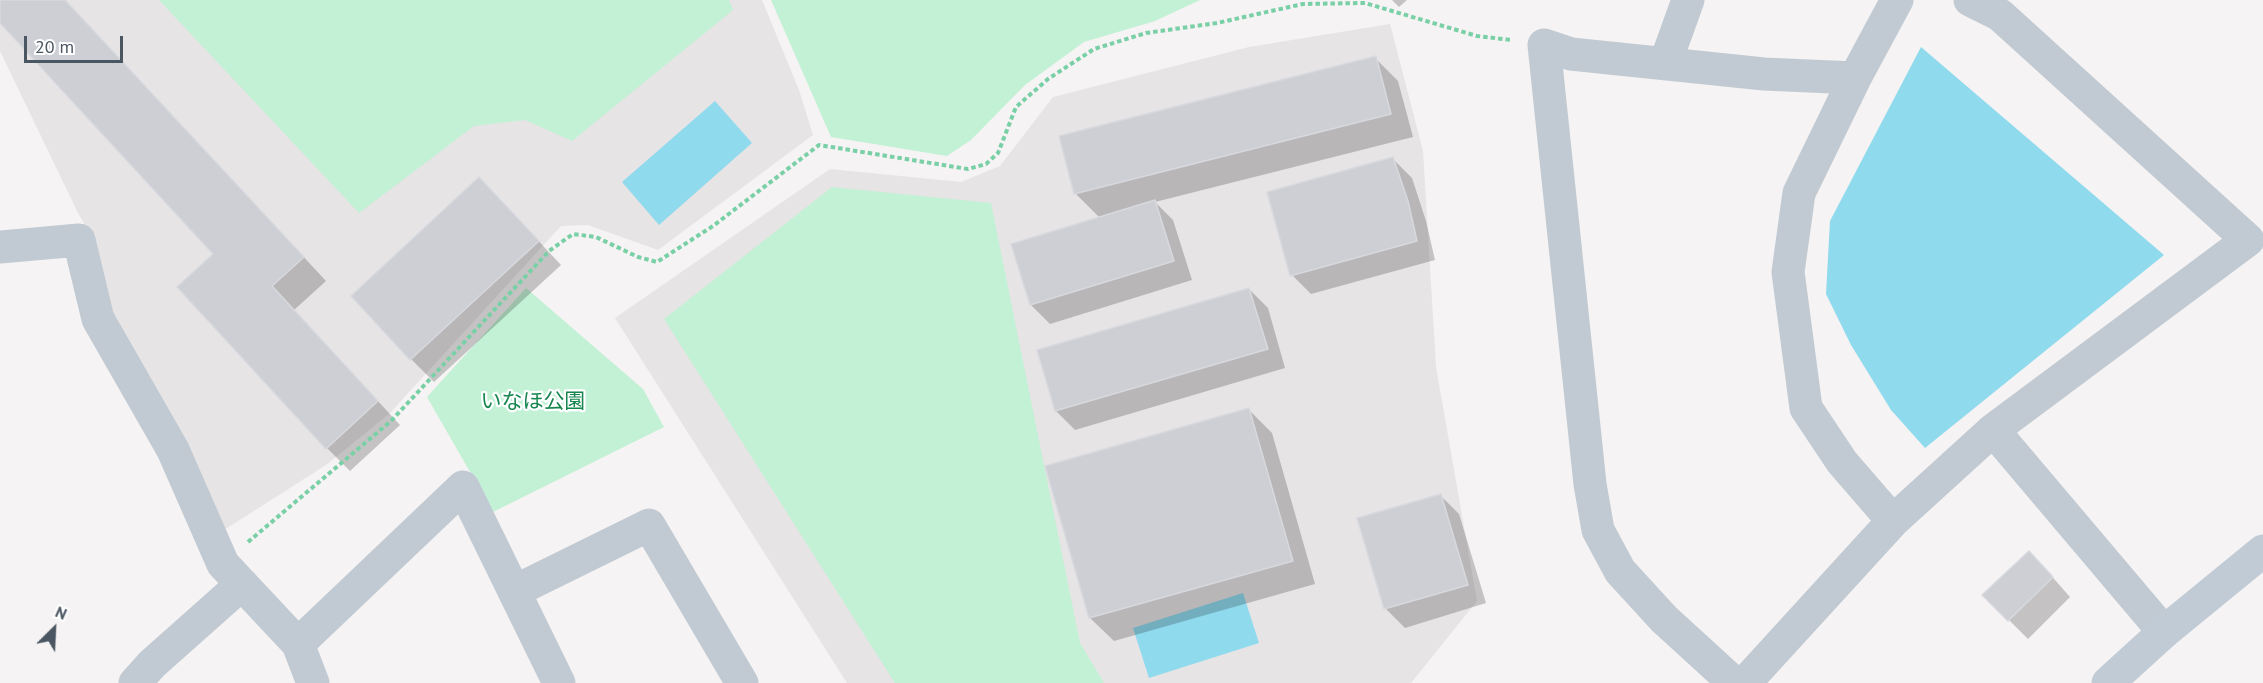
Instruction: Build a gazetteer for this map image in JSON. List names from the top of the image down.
{
  "parks": ["いなほ公園"],
  "scale_bar": "20 m",
  "north": "top right"
}
